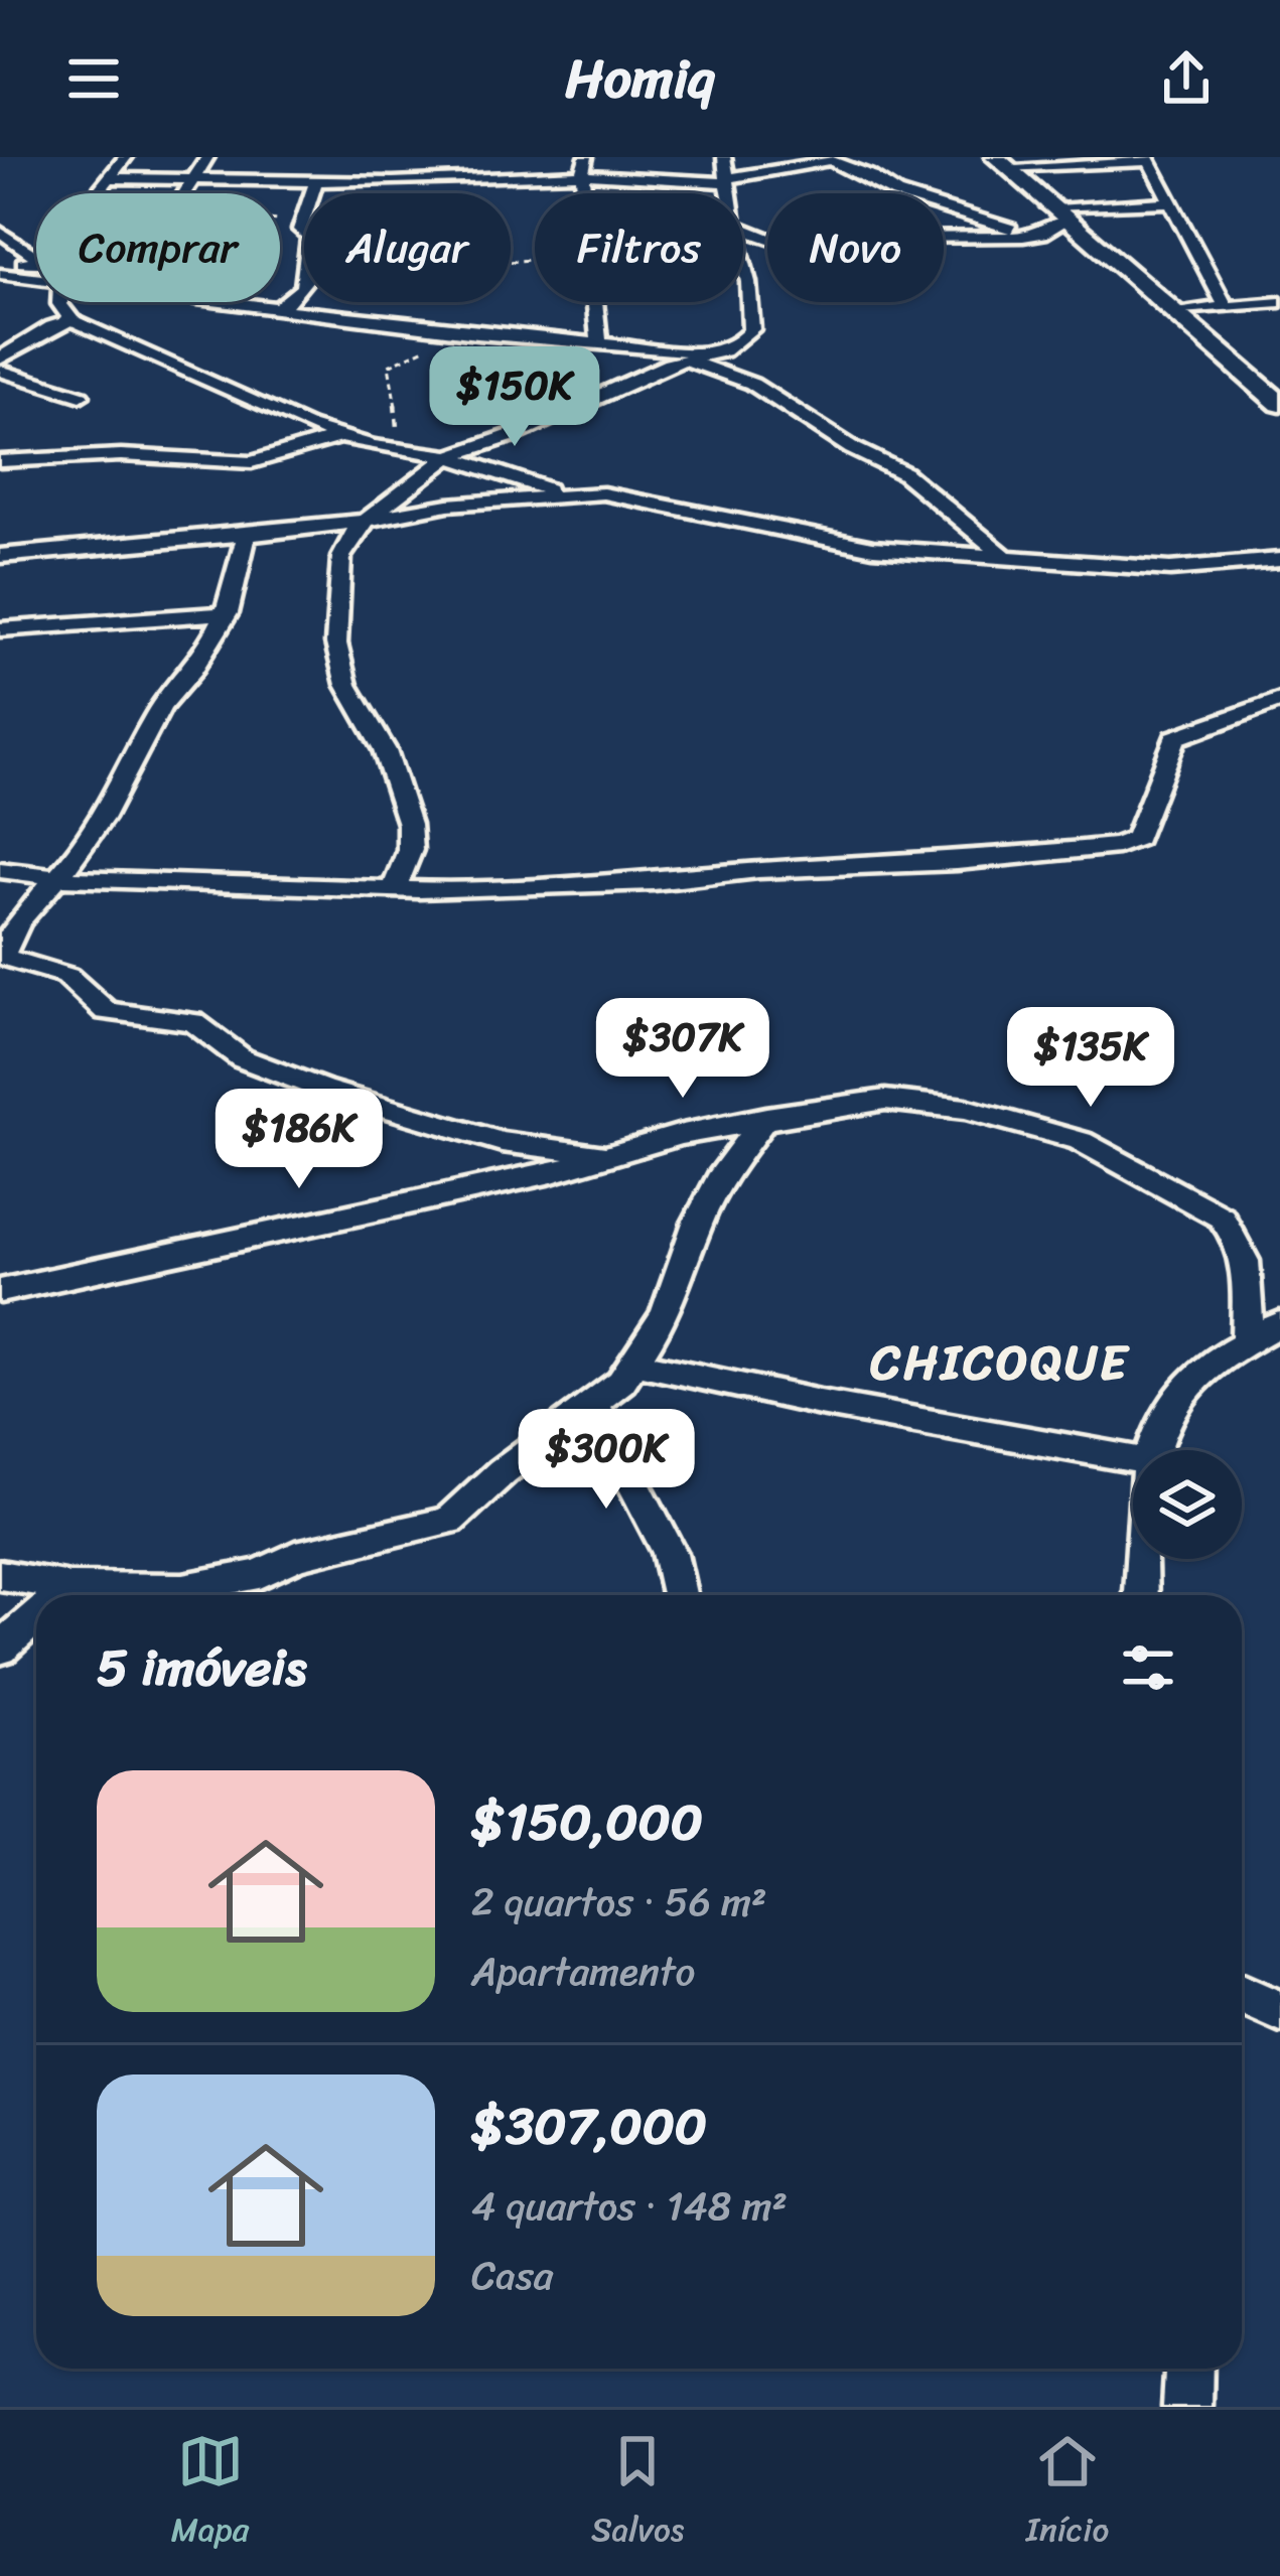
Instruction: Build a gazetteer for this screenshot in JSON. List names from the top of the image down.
{
  "districts": ["CHICOQUE"],
  "page": {
    "header": "Homiq",
    "chip": [
      "Comprar",
      "Alugar",
      "Filtros",
      "Novo"
    ],
    "price": [
      "$150K",
      "$307K",
      "$135K",
      "$186K",
      "$300K"
    ],
    "heading": "5 imóveis",
    "list": [
      {
        "name": "$150,000",
        "note": "2 quartos · 56 m² · Apartamento"
      },
      {
        "name": "$307,000",
        "note": "4 quartos · 148 m² · Casa"
      }
    ],
    "tabs": ["Mapa", "Salvos", "Início"]
  }
}
